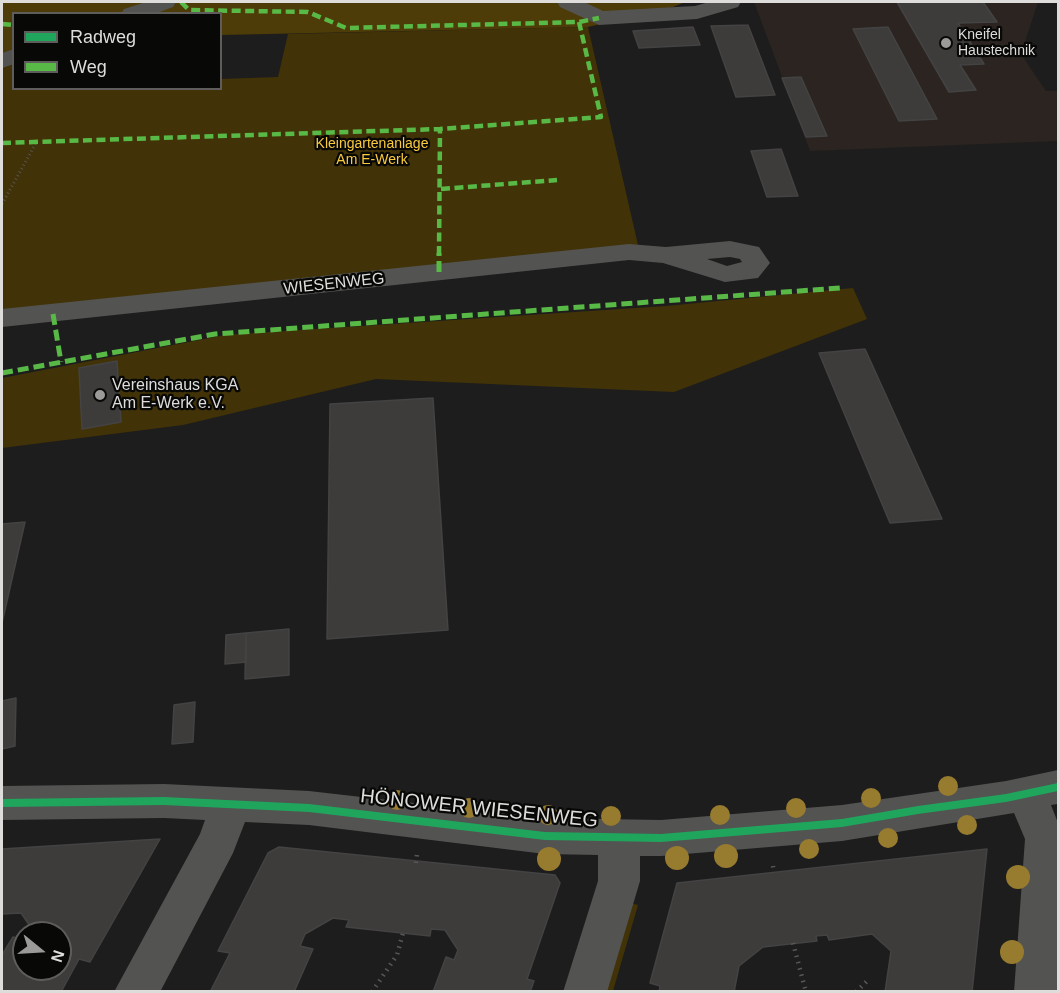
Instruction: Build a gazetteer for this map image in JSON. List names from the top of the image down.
{
  "streets": {
    "street": ["WIESENWEG", "HÖNOWER WIESENWEG"]
  },
  "parks": ["Kleingartenanlage Am E-Werk"],
  "places": ["Kneifel Haustechnik", "Vereinshaus KGA Am E-Werk e.V."],
  "legend": ["Radweg", "Weg"],
  "north": "right"
}
